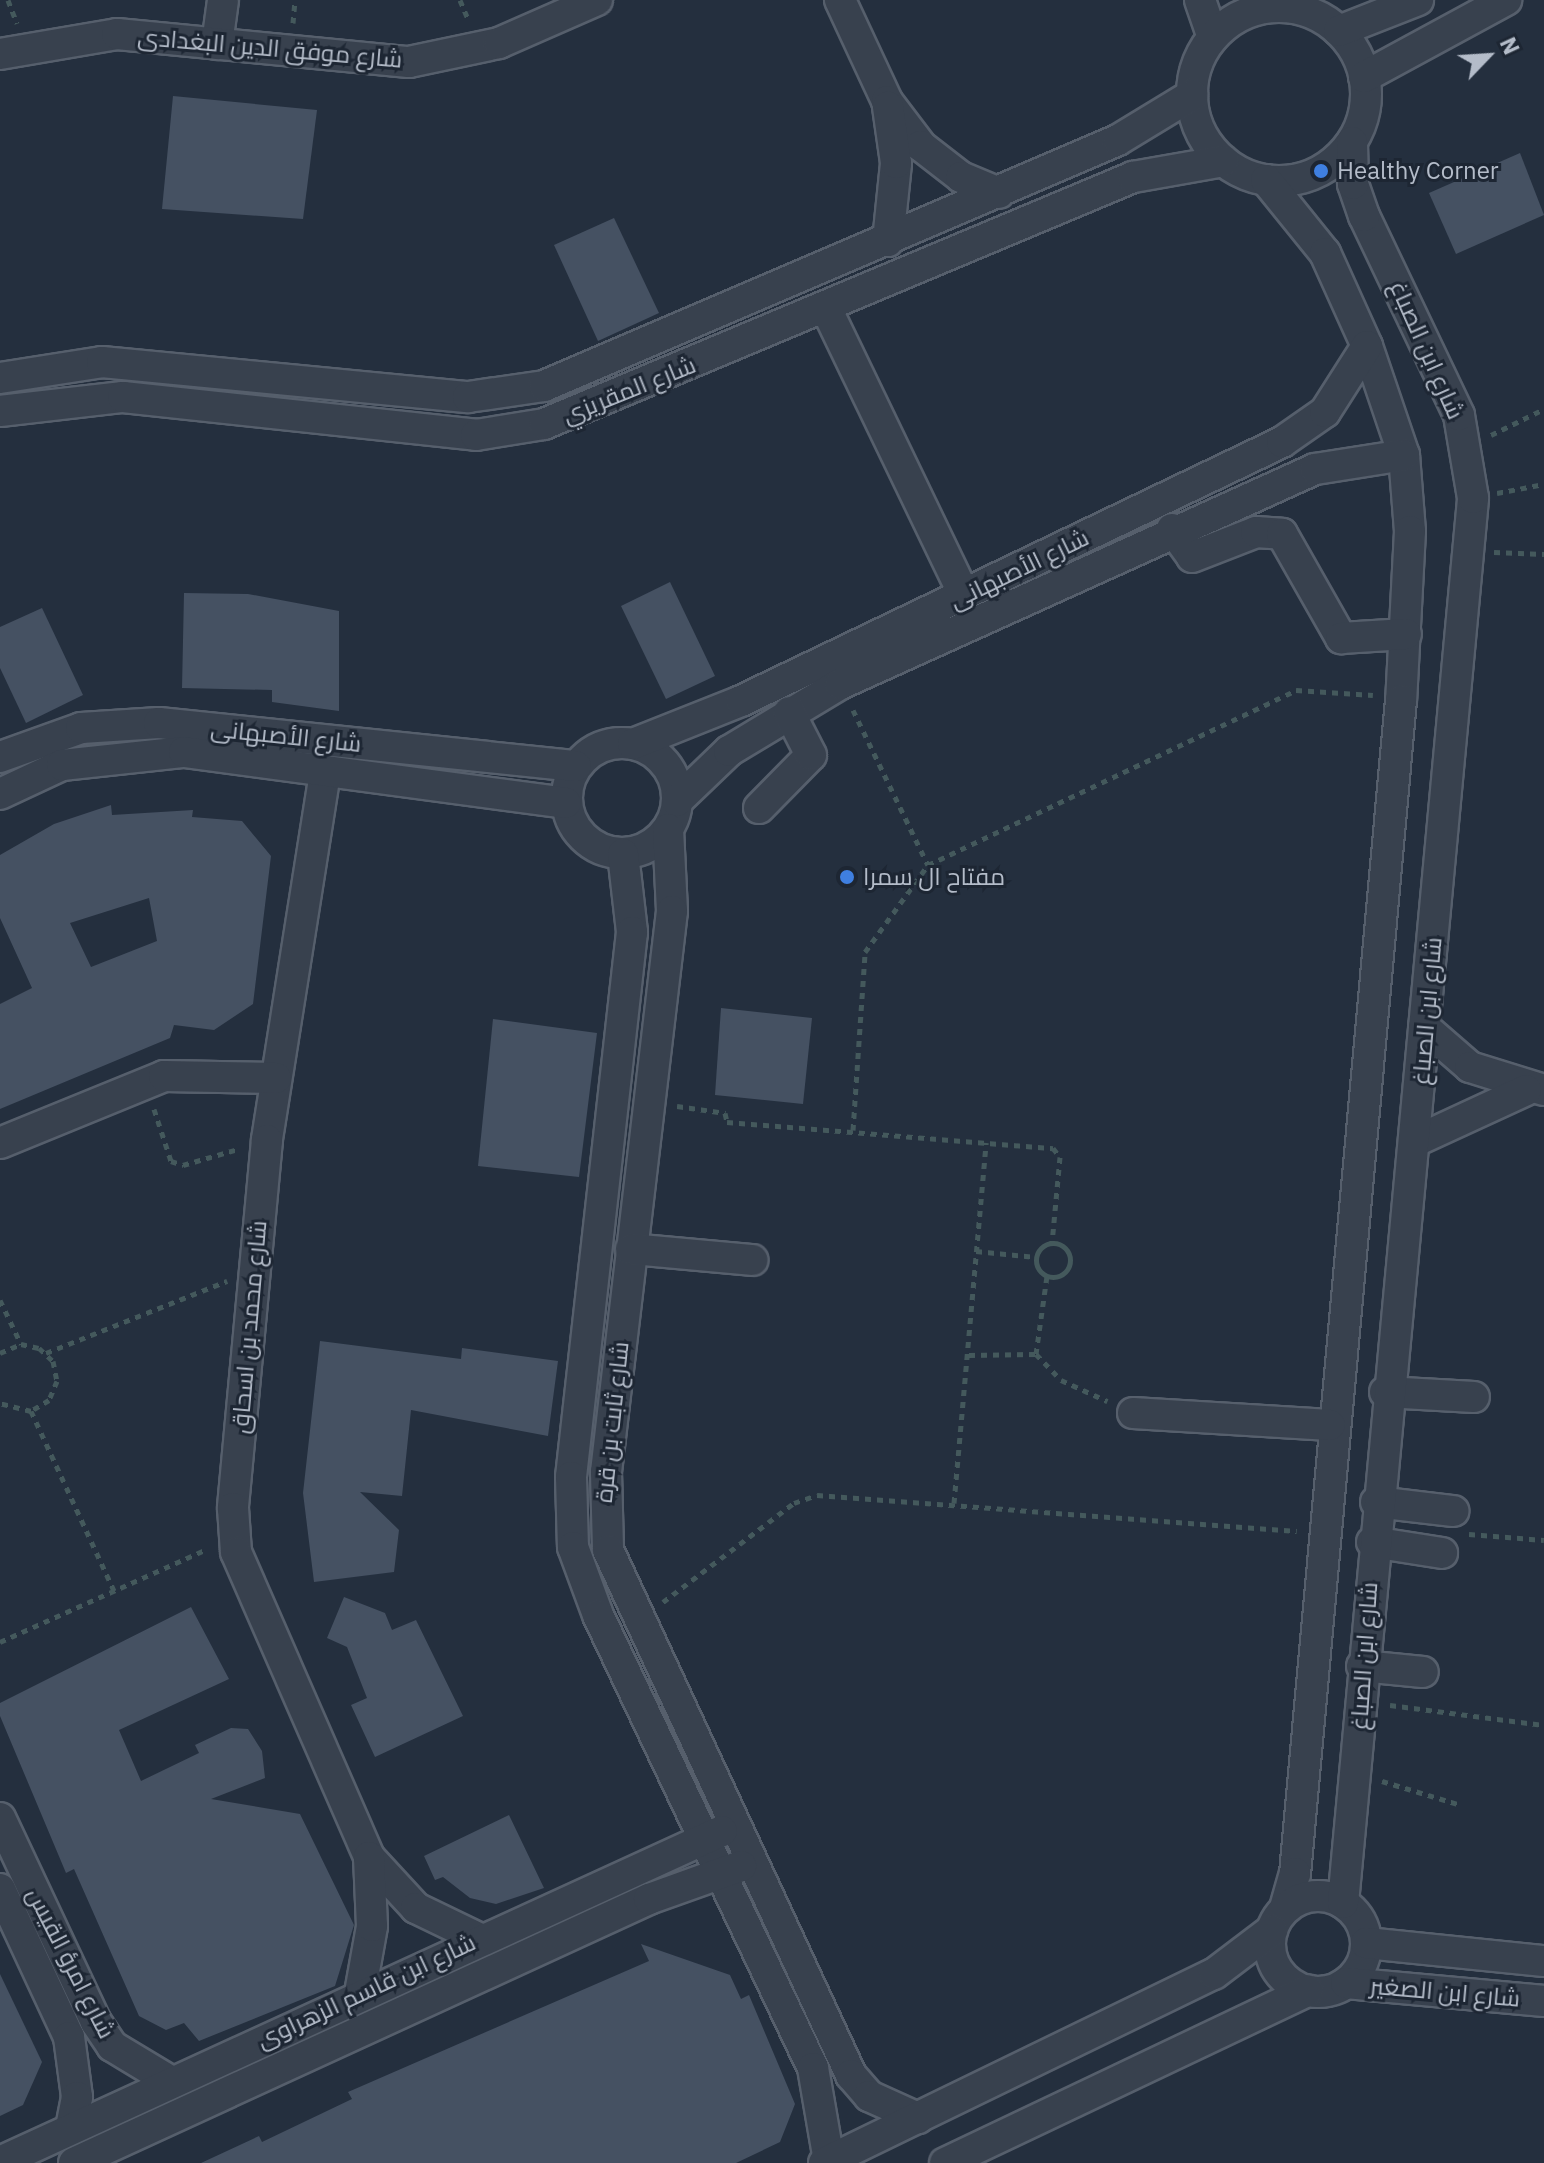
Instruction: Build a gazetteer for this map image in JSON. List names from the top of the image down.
{
  "streets": {
    "street": [
      "شارع موفق الدين البغدادى",
      "شارع ابن الصباغ",
      "شارع المقريزي",
      "شارع الأصبهانى",
      "شارع محمد بن اسحاق",
      "شارع ثابت بن قرة",
      "شارع امرؤ القيس",
      "شارع ابن قاسم الزهراوى",
      "شارع ابن الصغير"
    ]
  },
  "crossings": [
    ["شارع ابن الصباغ", "شارع المقريزي"],
    ["شارع ابن الصباغ", "شارع ابن الصغير"],
    ["شارع الأصبهانى", "شارع محمد بن اسحاق"],
    ["شارع الأصبهانى", "شارع ثابت بن قرة"],
    ["شارع محمد بن اسحاق", "شارع ابن قاسم الزهراوى"],
    ["شارع ثابت بن قرة", "شارع ابن قاسم الزهراوى"],
    ["شارع امرؤ القيس", "شارع ابن قاسم الزهراوى"]
  ],
  "places": ["Healthy Corner", "مفتاح ال سمرا"],
  "north": "top right"
}
